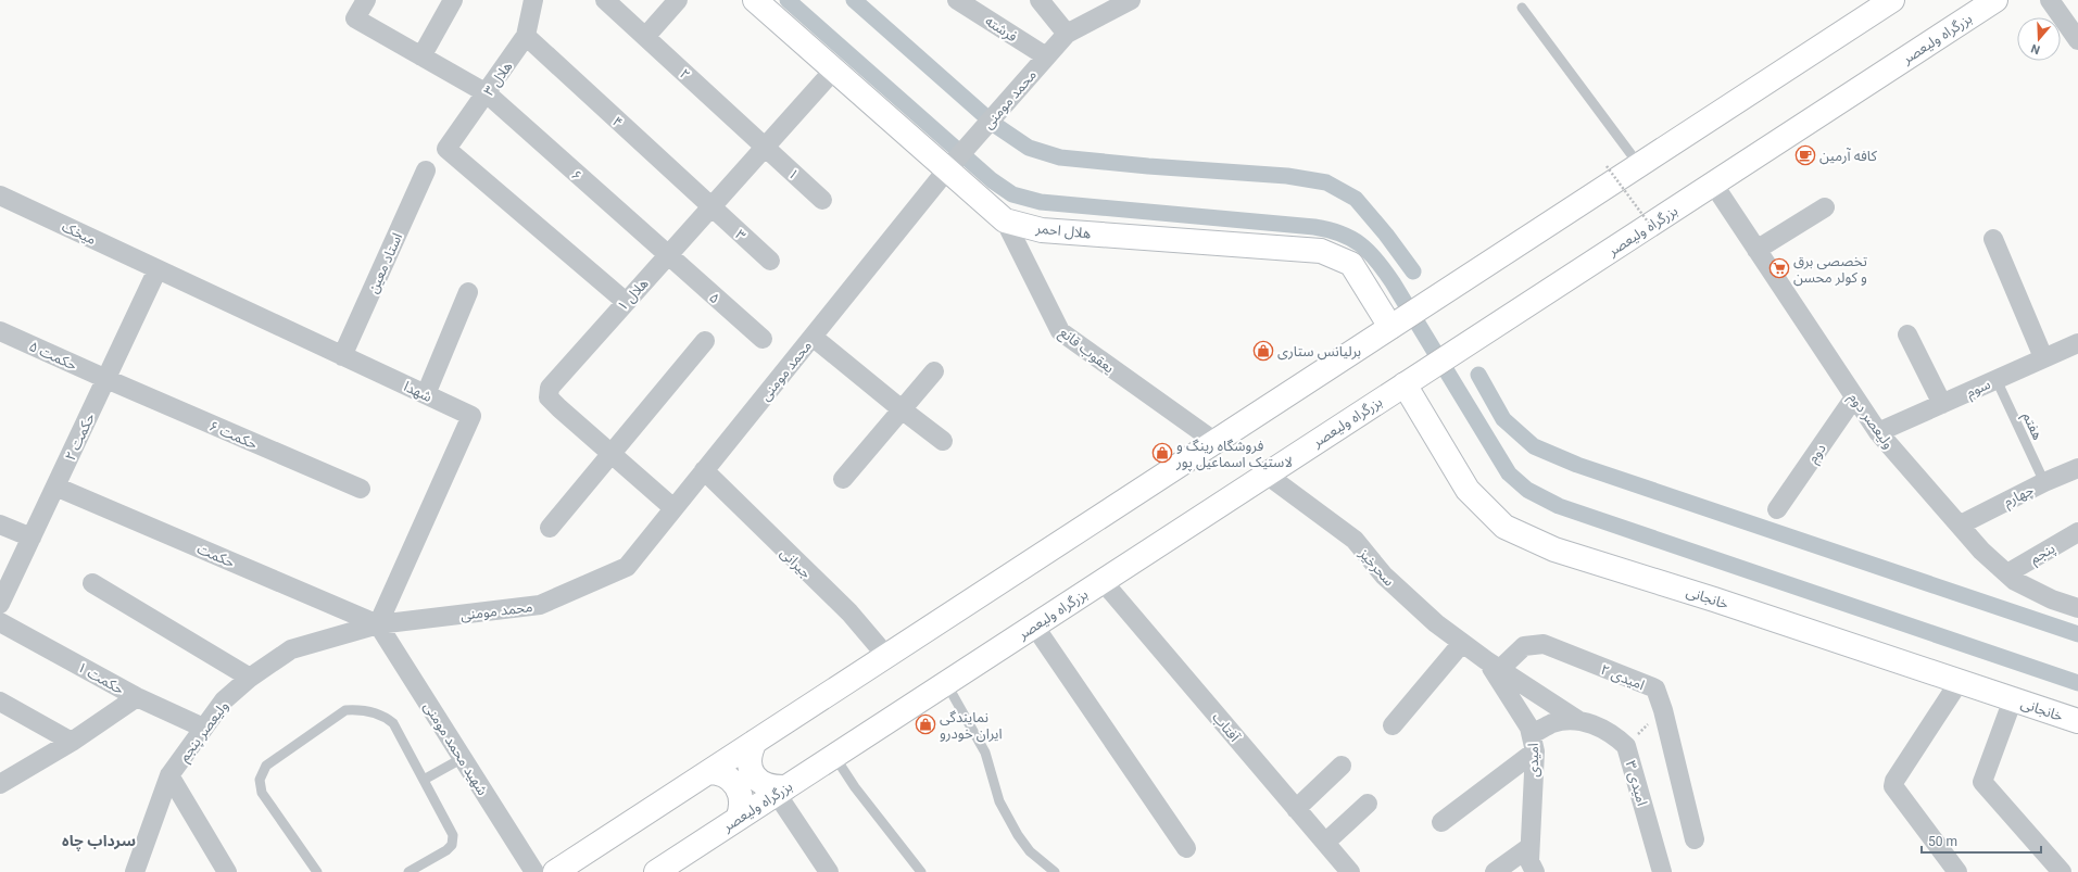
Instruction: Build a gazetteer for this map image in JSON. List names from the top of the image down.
{
  "streets": {
    "main road": ["بزرگراه ولیعصر", "هلال احمر", "خانجانی"],
    "street": [
      "فرشته",
      "۲",
      "هلال ۳",
      "محمد مومنی",
      "۴",
      "۱",
      "۶",
      "میخک",
      "۳",
      "استاد معین",
      "هلال ۱",
      "۵",
      "یعقوب قانع",
      "حکمت ۵",
      "سوم",
      "شهدا",
      "ولیعصر دوم",
      "حکمت ۶",
      "حکمت ۲",
      "دوم",
      "چهارم",
      "پنجم",
      "حکمت",
      "جیرانی",
      "سحرخیز",
      "امیدی ۲",
      "حکمت ۱",
      "آفتاب",
      "ولیعصر پنجم",
      "شهید محمد مومنی",
      "امیدی",
      "امیدی ۳"
    ],
    "lane": ["هفتم"]
  },
  "crossings": [
    ["فرشته", "محمد مومنی"],
    ["بزرگراه ولیعصر", "ولیعصر دوم"],
    ["بزرگراه ولیعصر", "سحرخیز"],
    ["بزرگراه ولیعصر", "خانجانی"],
    ["بزرگراه ولیعصر", "آفتاب"],
    ["۲", "۱"],
    ["۲", "هلال ۱"],
    ["هلال ۳", "۴"],
    ["هلال ۳", "۶"],
    ["هلال ۳", "هلال ۱"],
    ["محمد مومنی", "هلال احمر"],
    ["محمد مومنی", "هلال ۱"],
    ["محمد مومنی", "شهدا"],
    ["محمد مومنی", "حکمت"],
    ["محمد مومنی", "جیرانی"],
    ["محمد مومنی", "ولیعصر پنجم"],
    ["محمد مومنی", "شهید محمد مومنی"],
    ["۴", "۳"],
    ["۴", "هلال ۱"],
    ["۱", "هلال ۱"],
    ["۶", "هلال ۱"],
    ["۶", "۵"],
    ["هلال احمر", "هلال ۱"],
    ["هلال احمر", "یعقوب قانع"],
    ["میخک", "شهدا"],
    ["میخک", "حکمت ۲"],
    ["۳", "هلال ۱"],
    ["استاد معین", "شهدا"],
    ["هلال ۱", "۵"],
    ["حکمت ۵", "حکمت ۶"],
    ["حکمت ۵", "حکمت ۲"],
    ["سوم", "ولیعصر دوم"],
    ["سوم", "هفتم"],
    ["شهدا", "حکمت ۲"],
    ["شهدا", "حکمت"],
    ["شهدا", "ولیعصر پنجم"],
    ["شهدا", "شهید محمد مومنی"],
    ["ولیعصر دوم", "دوم"],
    ["ولیعصر دوم", "چهارم"],
    ["ولیعصر دوم", "پنجم"],
    ["هفتم", "چهارم"],
    ["حکمت ۶", "حکمت ۲"],
    ["حکمت ۲", "حکمت"],
    ["حکمت", "ولیعصر پنجم"],
    ["حکمت", "شهید محمد مومنی"],
    ["سحرخیز", "امیدی ۲"],
    ["سحرخیز", "امیدی"],
    ["سحرخیز", "امیدی ۳"],
    ["امیدی ۲", "امیدی"],
    ["امیدی ۲", "امیدی ۳"],
    ["حکمت ۱", "ولیعصر پنجم"],
    ["ولیعصر پنجم", "شهید محمد مومنی"],
    ["امیدی", "امیدی ۳"]
  ],
  "districts": ["سرداب چاه"],
  "places": {
    "cafe": ["کافه آرمین"],
    "supermarket": ["تخصصی برق و کولر محسن"],
    "shop": ["برلیانس ستاری", "فروشگاه رینگ و لاستیک اسماعیل پور", "نمایندگی ایران خودرو"]
  },
  "scale_bar": "50 m",
  "north": "bottom"
}
